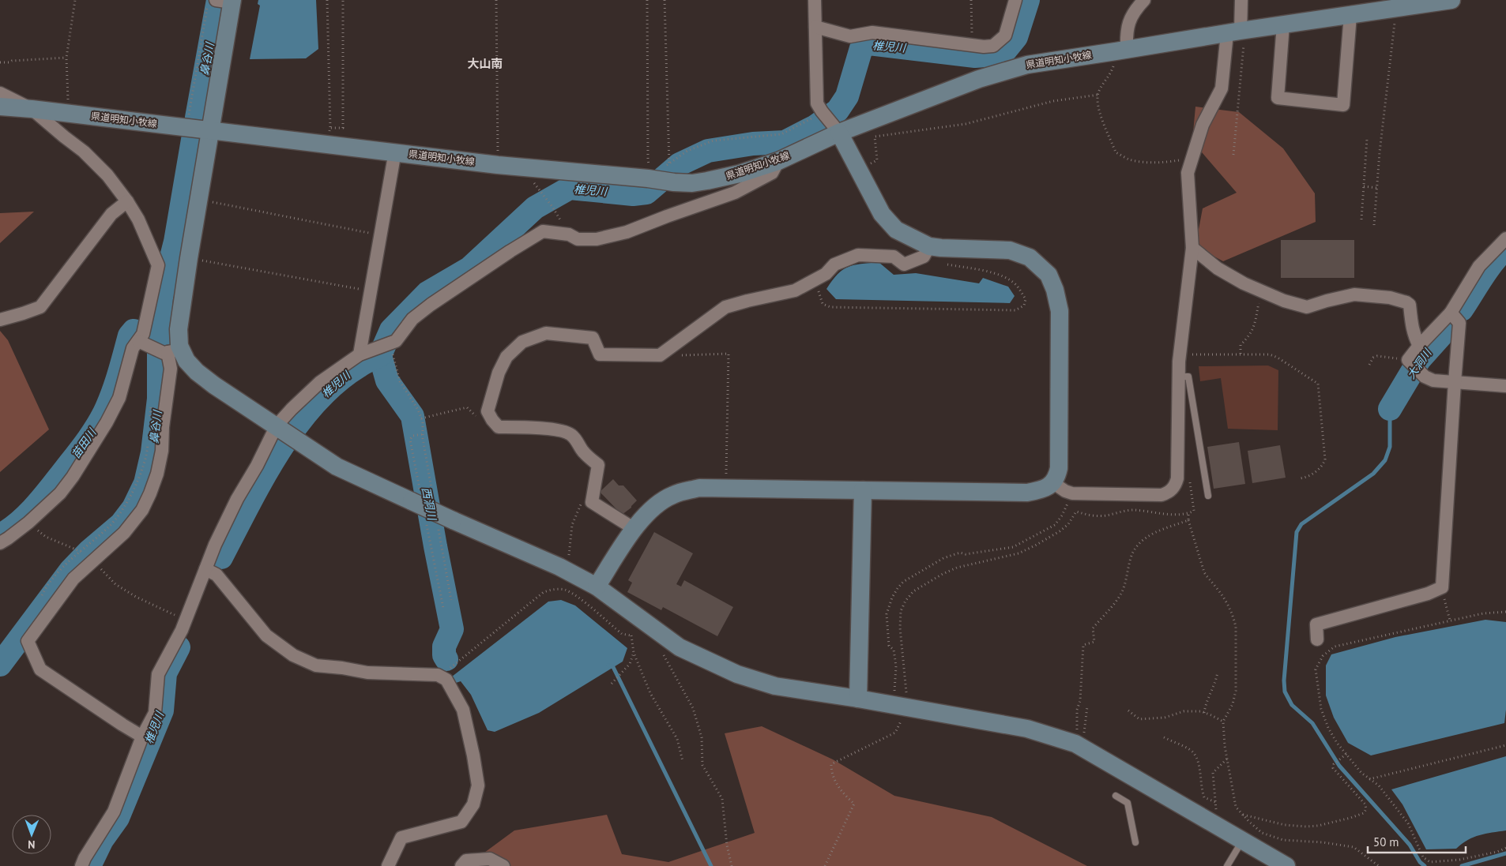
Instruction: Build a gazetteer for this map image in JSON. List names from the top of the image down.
{
  "streets": {
    "street": ["県道明知小牧線"]
  },
  "districts": ["大山南"],
  "water": [
    "椎児川",
    "鼻谷川",
    "大洞川",
    "苗田川",
    "西洞川"
  ],
  "scale_bar": "50 m",
  "north": "bottom"
}
